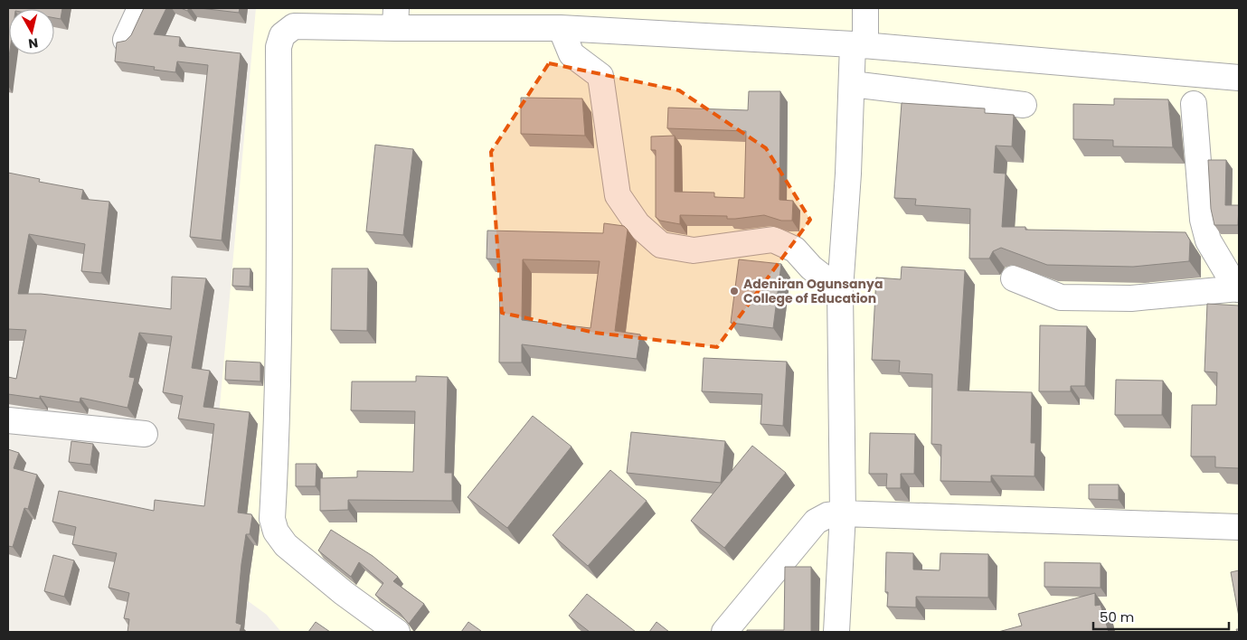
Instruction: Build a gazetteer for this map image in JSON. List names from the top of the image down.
{
  "places": ["Adeniran Ogunsanya College of Education"],
  "scale_bar": "50 m",
  "north": "bottom"
}
